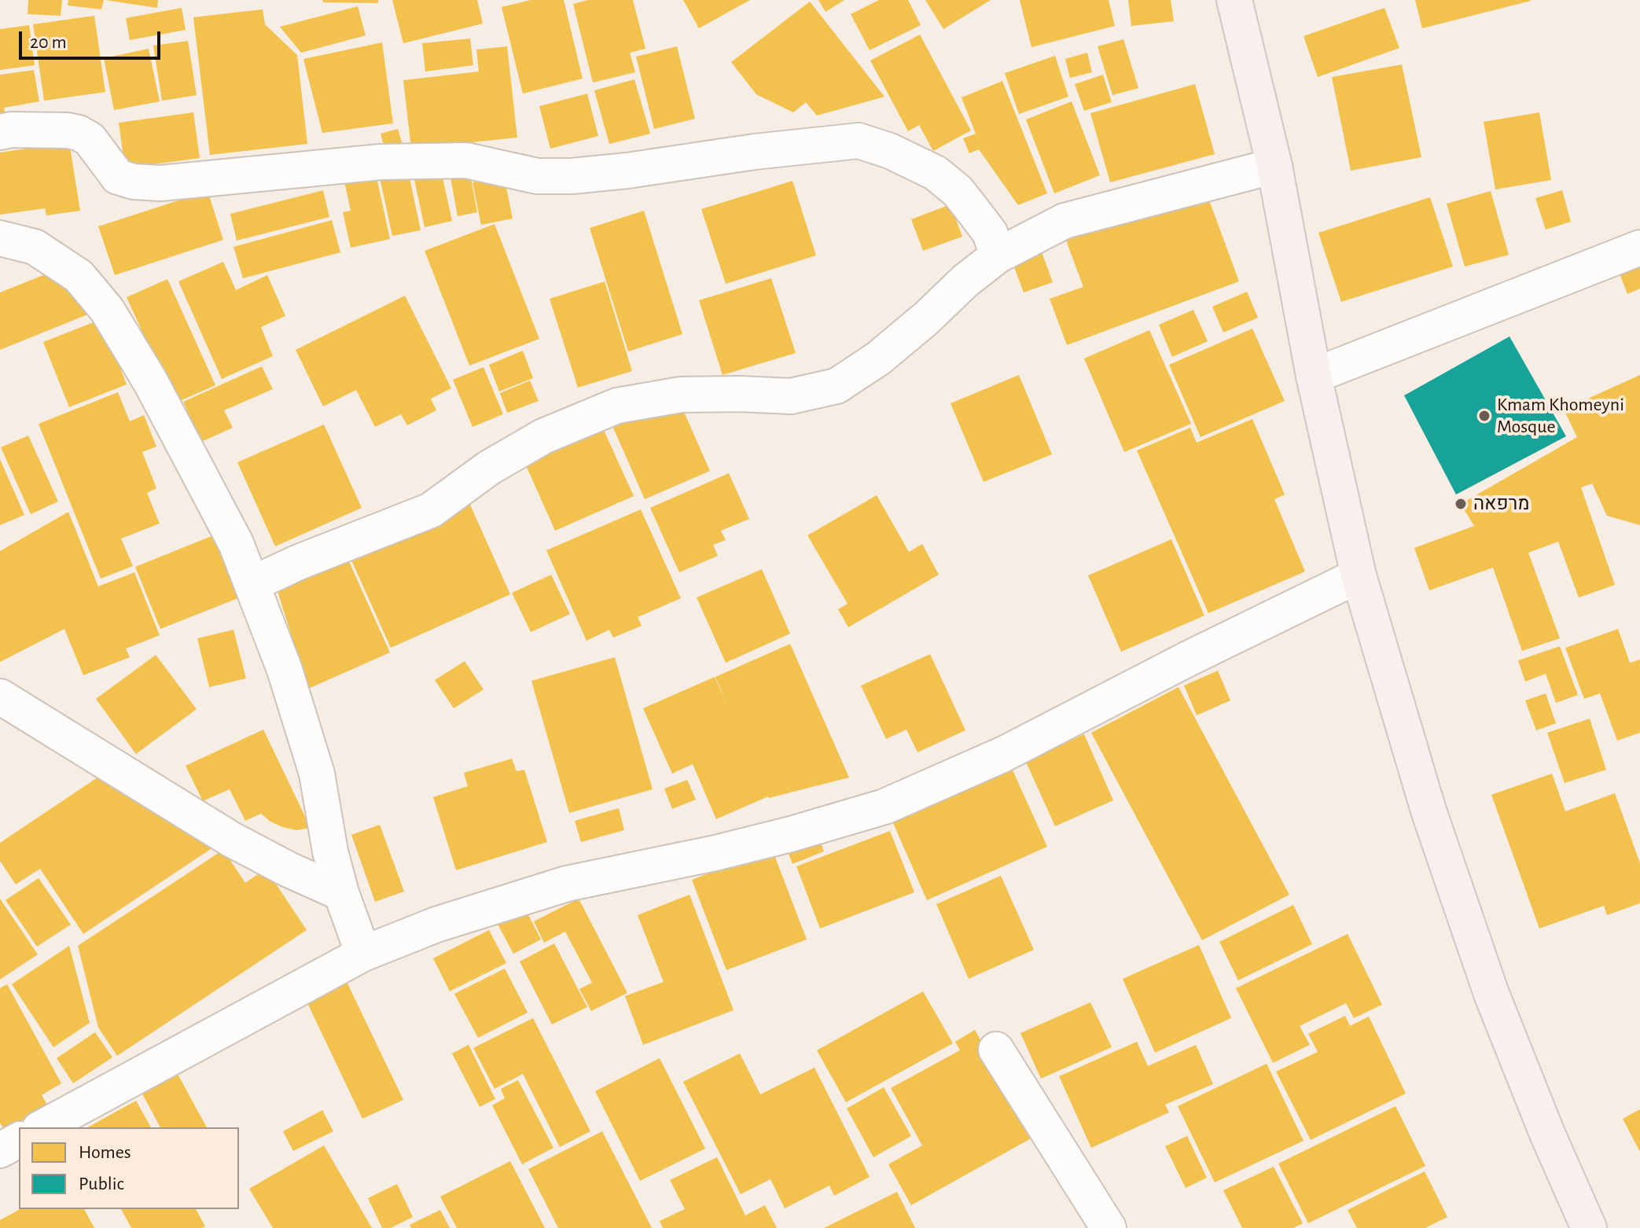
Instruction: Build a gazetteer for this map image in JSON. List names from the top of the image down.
{
  "places": ["Kmam Khomeyni Mosque", "מרפאה"],
  "legend": ["Homes", "Public"],
  "scale_bar": "20 m"
}
